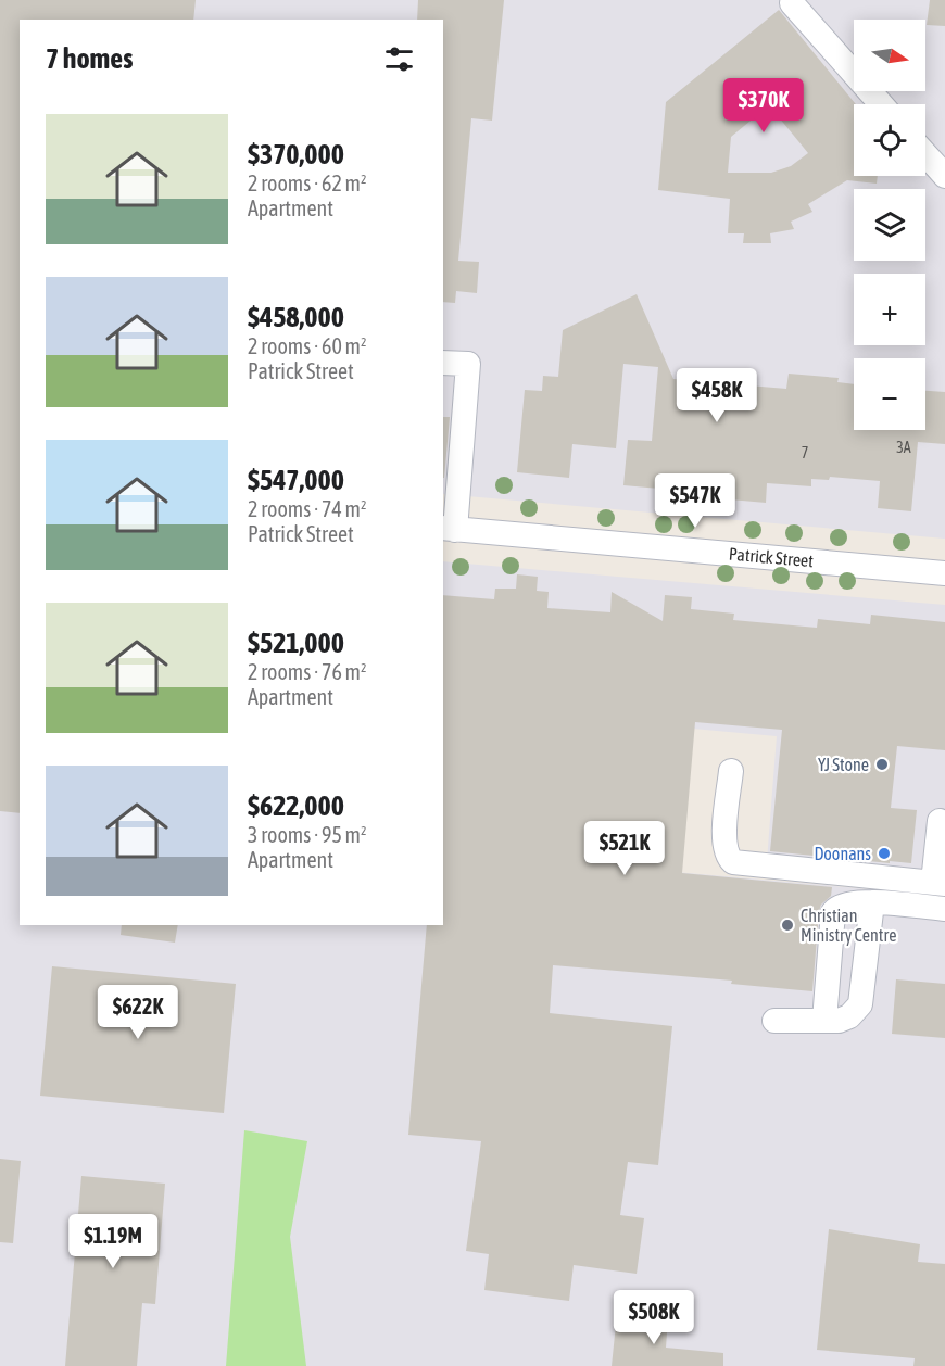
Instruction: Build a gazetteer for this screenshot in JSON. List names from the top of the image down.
{
  "streets": {
    "street": ["Patrick Street"]
  },
  "places": ["YJ Stone", "Doonans", "Christian Ministry Centre"],
  "house_numbers": ["3A", "7"],
  "north": "right",
  "page": {
    "map_buttons": ["+", "−"],
    "heading": "7 homes",
    "price": [
      "$370K",
      "$458K",
      "$547K",
      "$521K",
      "$622K",
      "$1.19M",
      "$508K"
    ],
    "list": [
      {
        "name": "$370,000",
        "note": "2 rooms · 62 m² · Apartment"
      },
      {
        "name": "$458,000",
        "note": "2 rooms · 60 m² · Patrick Street"
      },
      {
        "name": "$547,000",
        "note": "2 rooms · 74 m² · Patrick Street"
      },
      {
        "name": "$521,000",
        "note": "2 rooms · 76 m² · Apartment"
      },
      {
        "name": "$622,000",
        "note": "3 rooms · 95 m² · Apartment"
      }
    ]
  }
}
